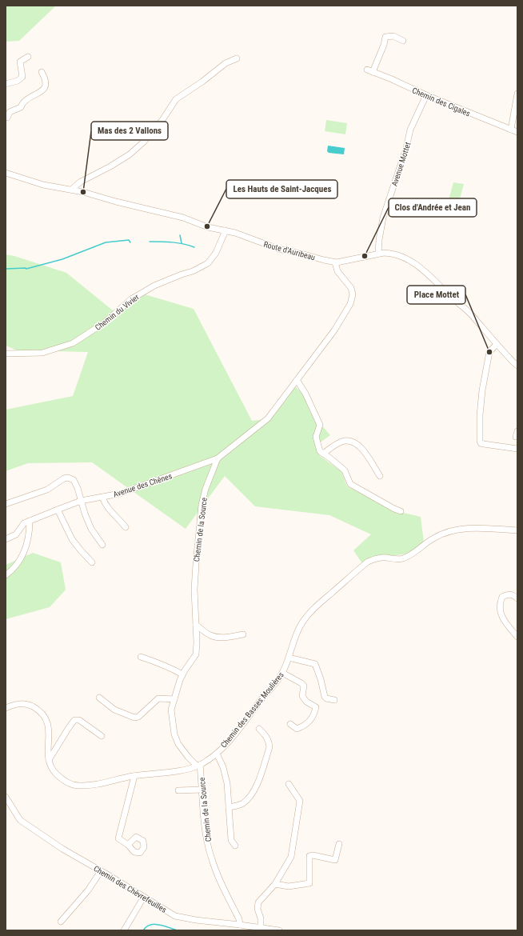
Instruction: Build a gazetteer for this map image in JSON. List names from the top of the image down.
{
  "streets": {
    "street": [
      "Chemin des Cigales",
      "Avenue Mottet",
      "Route d'Auribeau",
      "Chemin du Vivier",
      "Avenue des Chênes",
      "Chemin de la Source",
      "Chemin des Basses Moulières",
      "Chemin des Chèvrefeuilles"
    ]
  },
  "crossings": [
    ["Chemin des Cigales", "Avenue Mottet"],
    ["Avenue Mottet", "Route d'Auribeau"],
    ["Route d'Auribeau", "Chemin du Vivier"],
    ["Route d'Auribeau", "Chemin de la Source"],
    ["Avenue des Chênes", "Chemin de la Source"],
    ["Chemin de la Source", "Chemin des Basses Moulières"],
    ["Chemin de la Source", "Chemin des Chèvrefeuilles"]
  ],
  "places": [
    "Mas des 2 Vallons",
    "Les Hauts de Saint-Jacques",
    "Clos d'Andrée et Jean",
    "Place Mottet"
  ]
}
